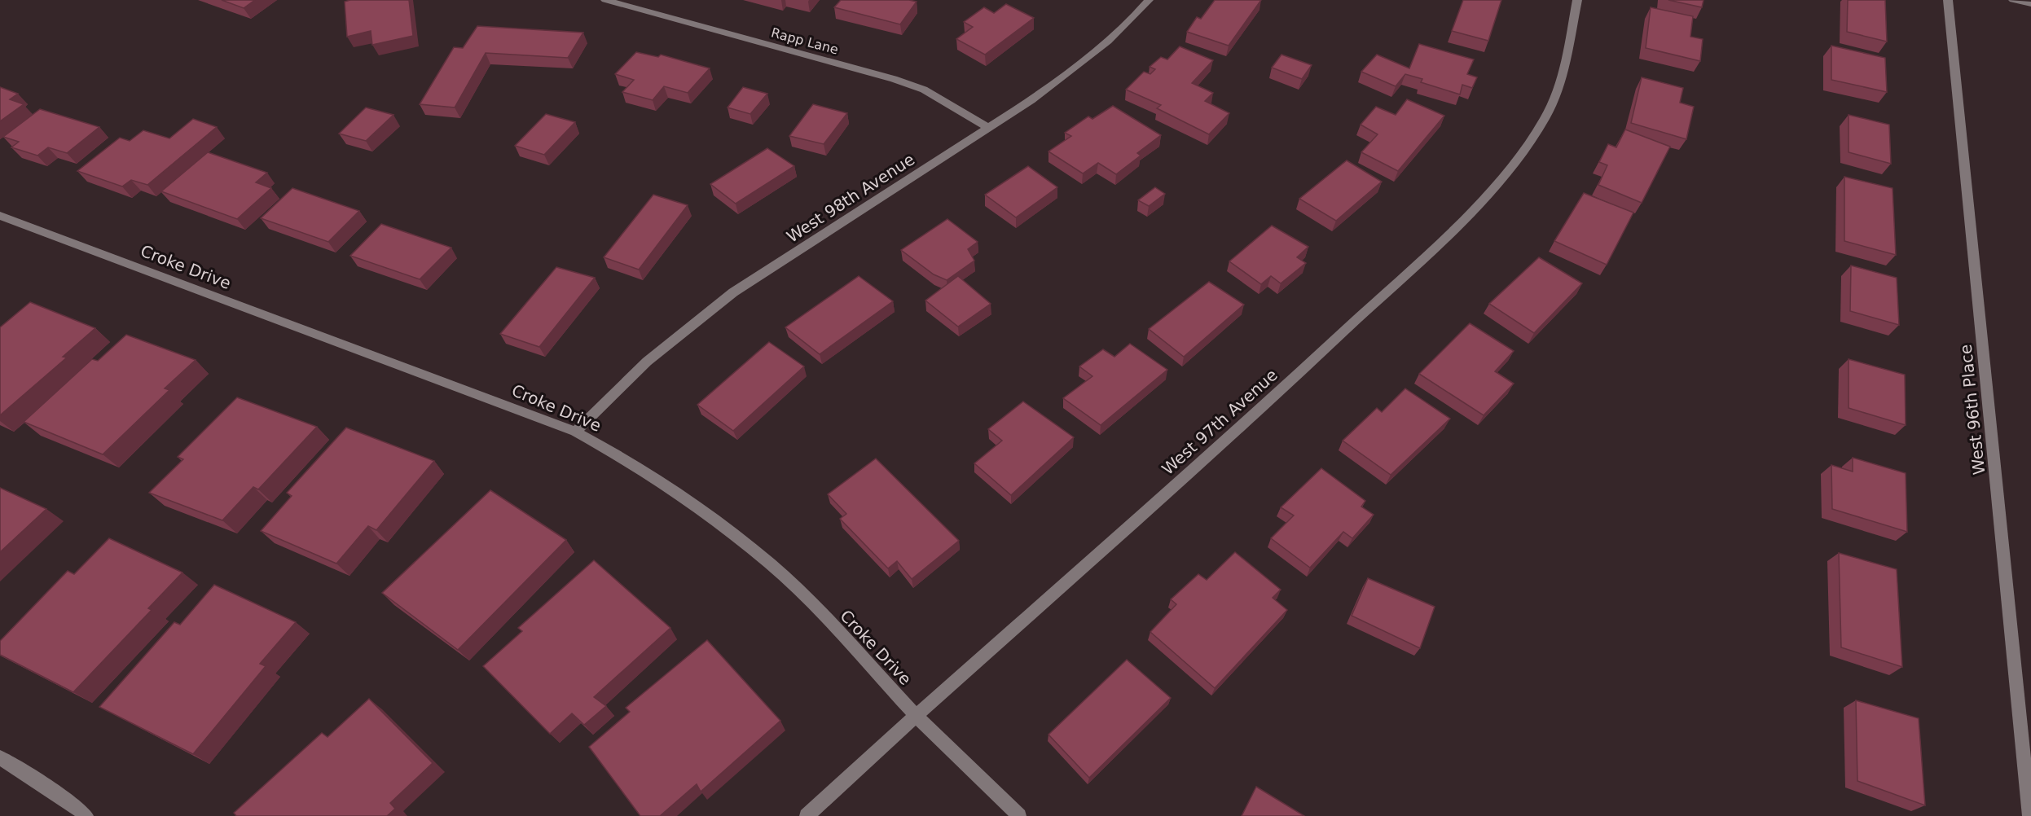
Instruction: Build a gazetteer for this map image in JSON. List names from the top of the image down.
{
  "streets": {
    "street": [
      "Rapp Lane",
      "West 98th Avenue",
      "Croke Drive",
      "West 96th Place",
      "West 97th Avenue"
    ]
  },
  "crossings": [
    ["Rapp Lane", "West 98th Avenue"],
    ["West 98th Avenue", "Croke Drive"],
    ["Croke Drive", "West 97th Avenue"]
  ]
}
